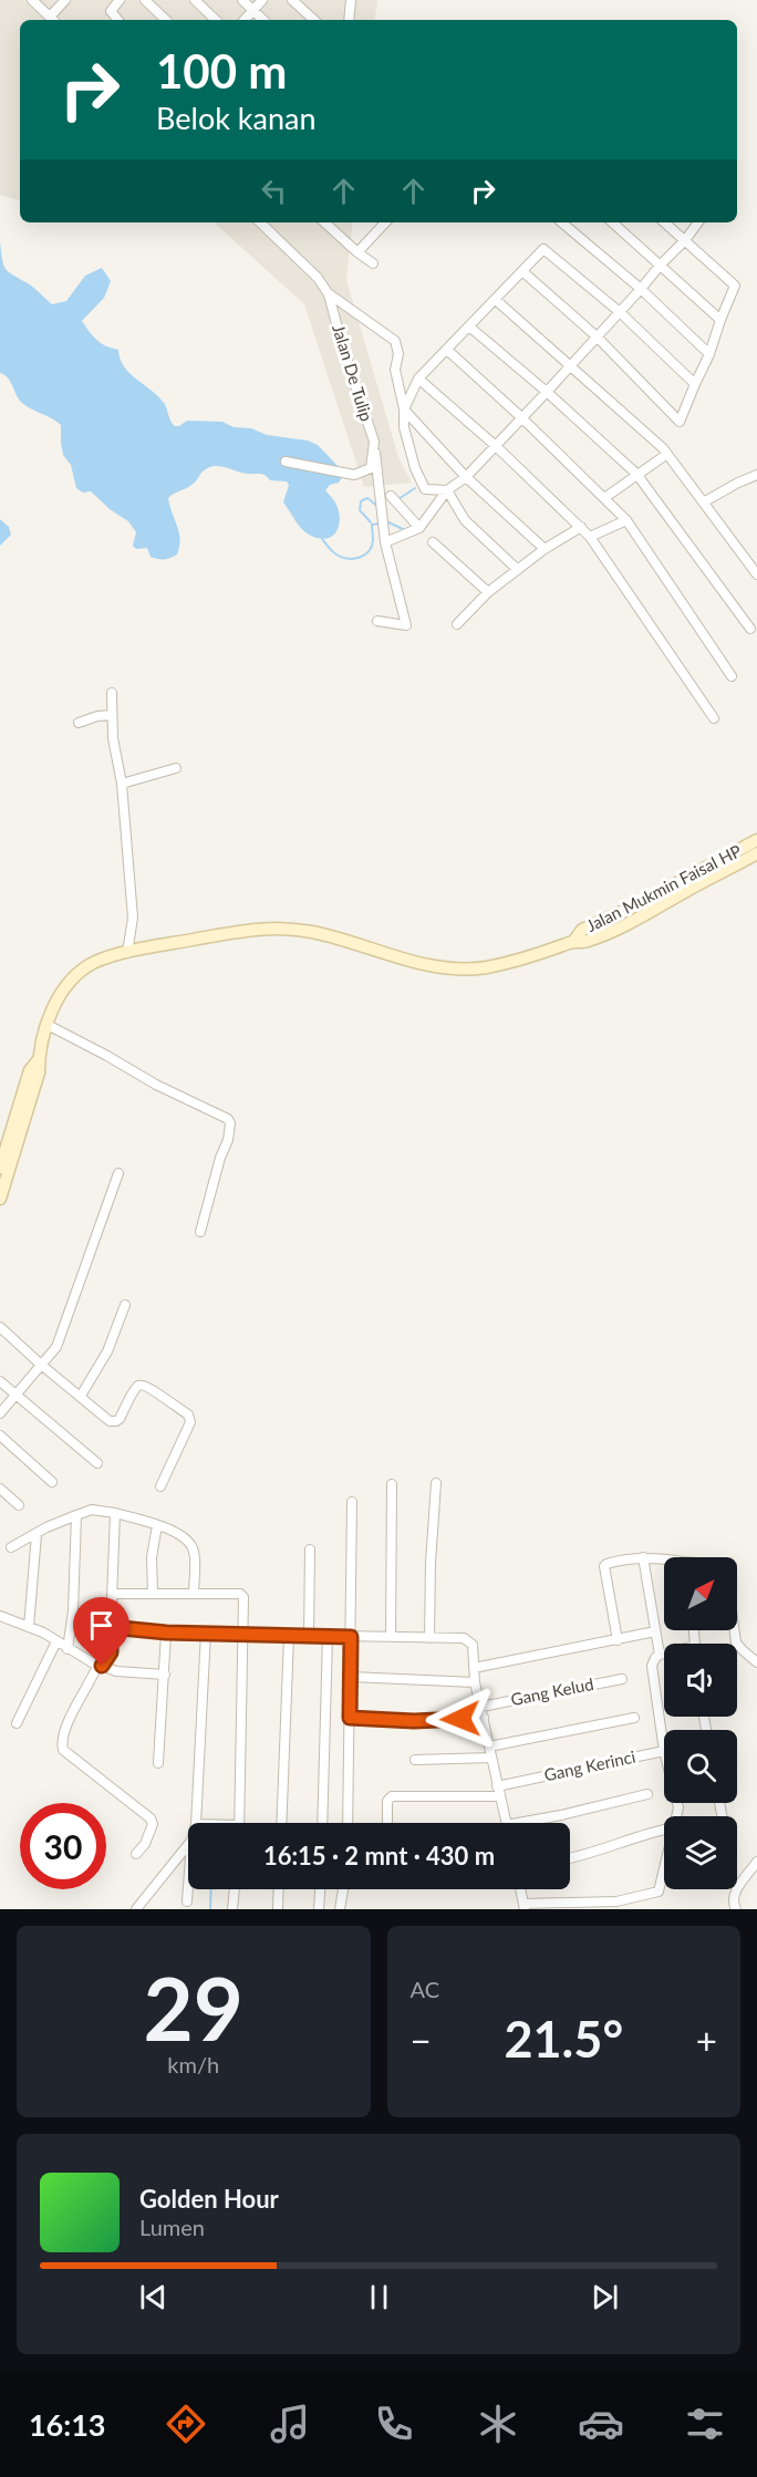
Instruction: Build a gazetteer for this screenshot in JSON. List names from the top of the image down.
{
  "streets": {
    "street": [
      "Jalan De Tulip",
      "Jalan Mukmin Faisal HP",
      "Gang Kelud",
      "Gang Kerinci"
    ]
  },
  "north": "top right",
  "page": {
    "turn": ["100 m", "Belok kanan"],
    "limit": "30",
    "trip": "16:15 · 2 mnt · 430 m",
    "tile": [
      ["29", "km/h"],
      "AC"
    ],
    "heat": ["−", "21.5°", "+"],
    "song": ["Golden Hour", "Lumen"],
    "tabs": "16:13"
  }
}
